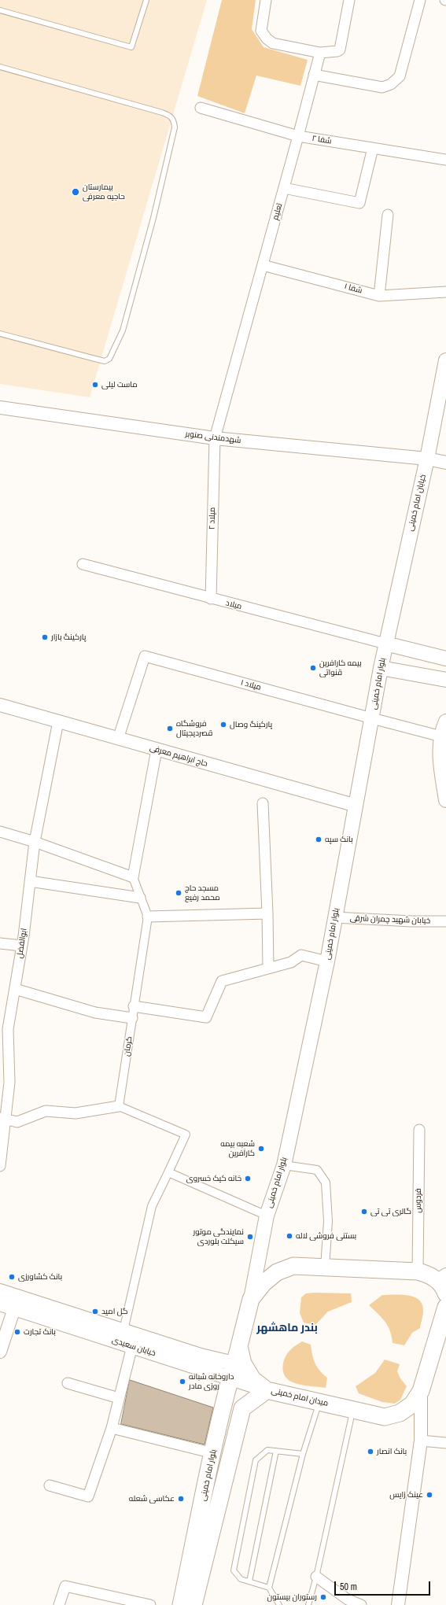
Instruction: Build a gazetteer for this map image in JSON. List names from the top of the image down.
{
  "streets": {
    "main road": [
      "خیابان امام خمینی",
      "بلوار امام خمینی",
      "خیابان سعیدی",
      "میدان امام خمینی"
    ],
    "street": [
      "شفا ۲",
      "تعلیم",
      "شفا ۱",
      "شهدمندنی صنوبر",
      "میلاد ۲",
      "میلاد",
      "میلاد ۱",
      "حاج ابراهیم معرفی",
      "خیابان شهید چمران شرقی",
      "ابوالفضل",
      "کرمان",
      "فردوس"
    ]
  },
  "crossings": [
    ["شفا ۲", "تعلیم"],
    ["تعلیم", "شفا ۱"],
    ["تعلیم", "شهدمندنی صنوبر"],
    ["تعلیم", "میلاد ۲"],
    ["شهدمندنی صنوبر", "خیابان امام خمینی"],
    ["شهدمندنی صنوبر", "میلاد ۲"],
    ["خیابان امام خمینی", "میلاد"],
    ["خیابان امام خمینی", "بلوار امام خمینی"],
    ["میلاد ۲", "میلاد"],
    ["میلاد", "بلوار امام خمینی"],
    ["بلوار امام خمینی", "میلاد ۱"],
    ["بلوار امام خمینی", "حاج ابراهیم معرفی"],
    ["بلوار امام خمینی", "خیابان شهید چمران شرقی"],
    ["بلوار امام خمینی", "خیابان سعیدی"],
    ["بلوار امام خمینی", "میدان امام خمینی"],
    ["میلاد ۱", "حاج ابراهیم معرفی"],
    ["حاج ابراهیم معرفی", "ابوالفضل"],
    ["فردوس", "میدان امام خمینی"],
    ["خیابان سعیدی", "میدان امام خمینی"]
  ],
  "districts": ["بندر ماهشهر"],
  "places": [
    "بیمارستان حاجیه معرفی",
    "ماست لیلی",
    "پارکینگ بازار",
    "بیمه کارافرین قنواتی",
    "پارکینگ وصال",
    "فروشگاه قصردیجیتال",
    "بانک سپه",
    "مسجد حاج محمد رفیع",
    "شعبه بیمه کارآفرین",
    "خانه کیک خسروی",
    "گالری تی تی",
    "بستنی فروشی لاله",
    "نمایندگی موتور سیکلت بلوردی",
    "بانک کشاورزی",
    "گل امید",
    "بانک تجارت",
    "داروخانه شبانه روزی مادر",
    "بانک انصار",
    "عینک زایس",
    "عکاسی شعله",
    "رستوران بیستون"
  ],
  "scale_bar": "50 m"
}
